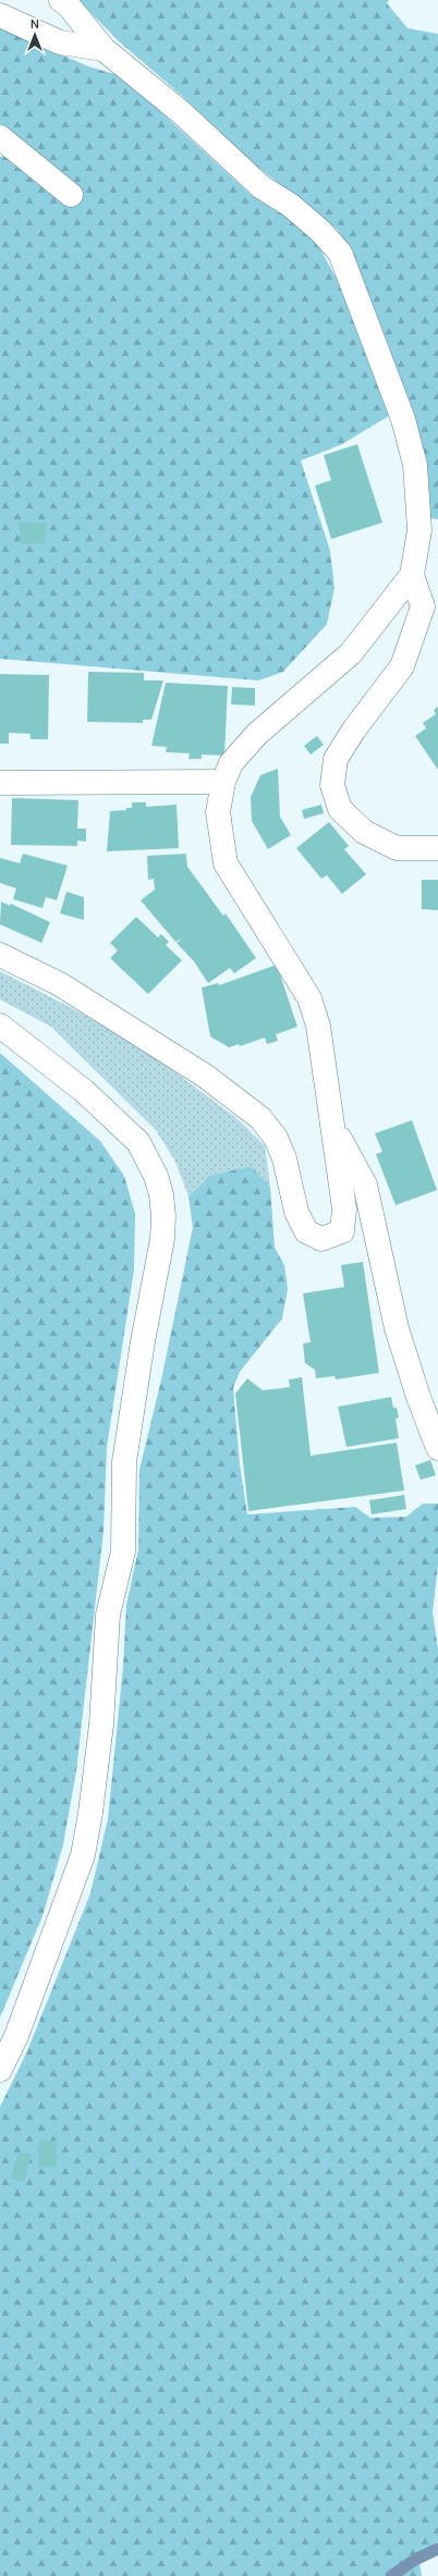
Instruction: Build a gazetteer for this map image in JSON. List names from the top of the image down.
{
  "north": "top"
}
